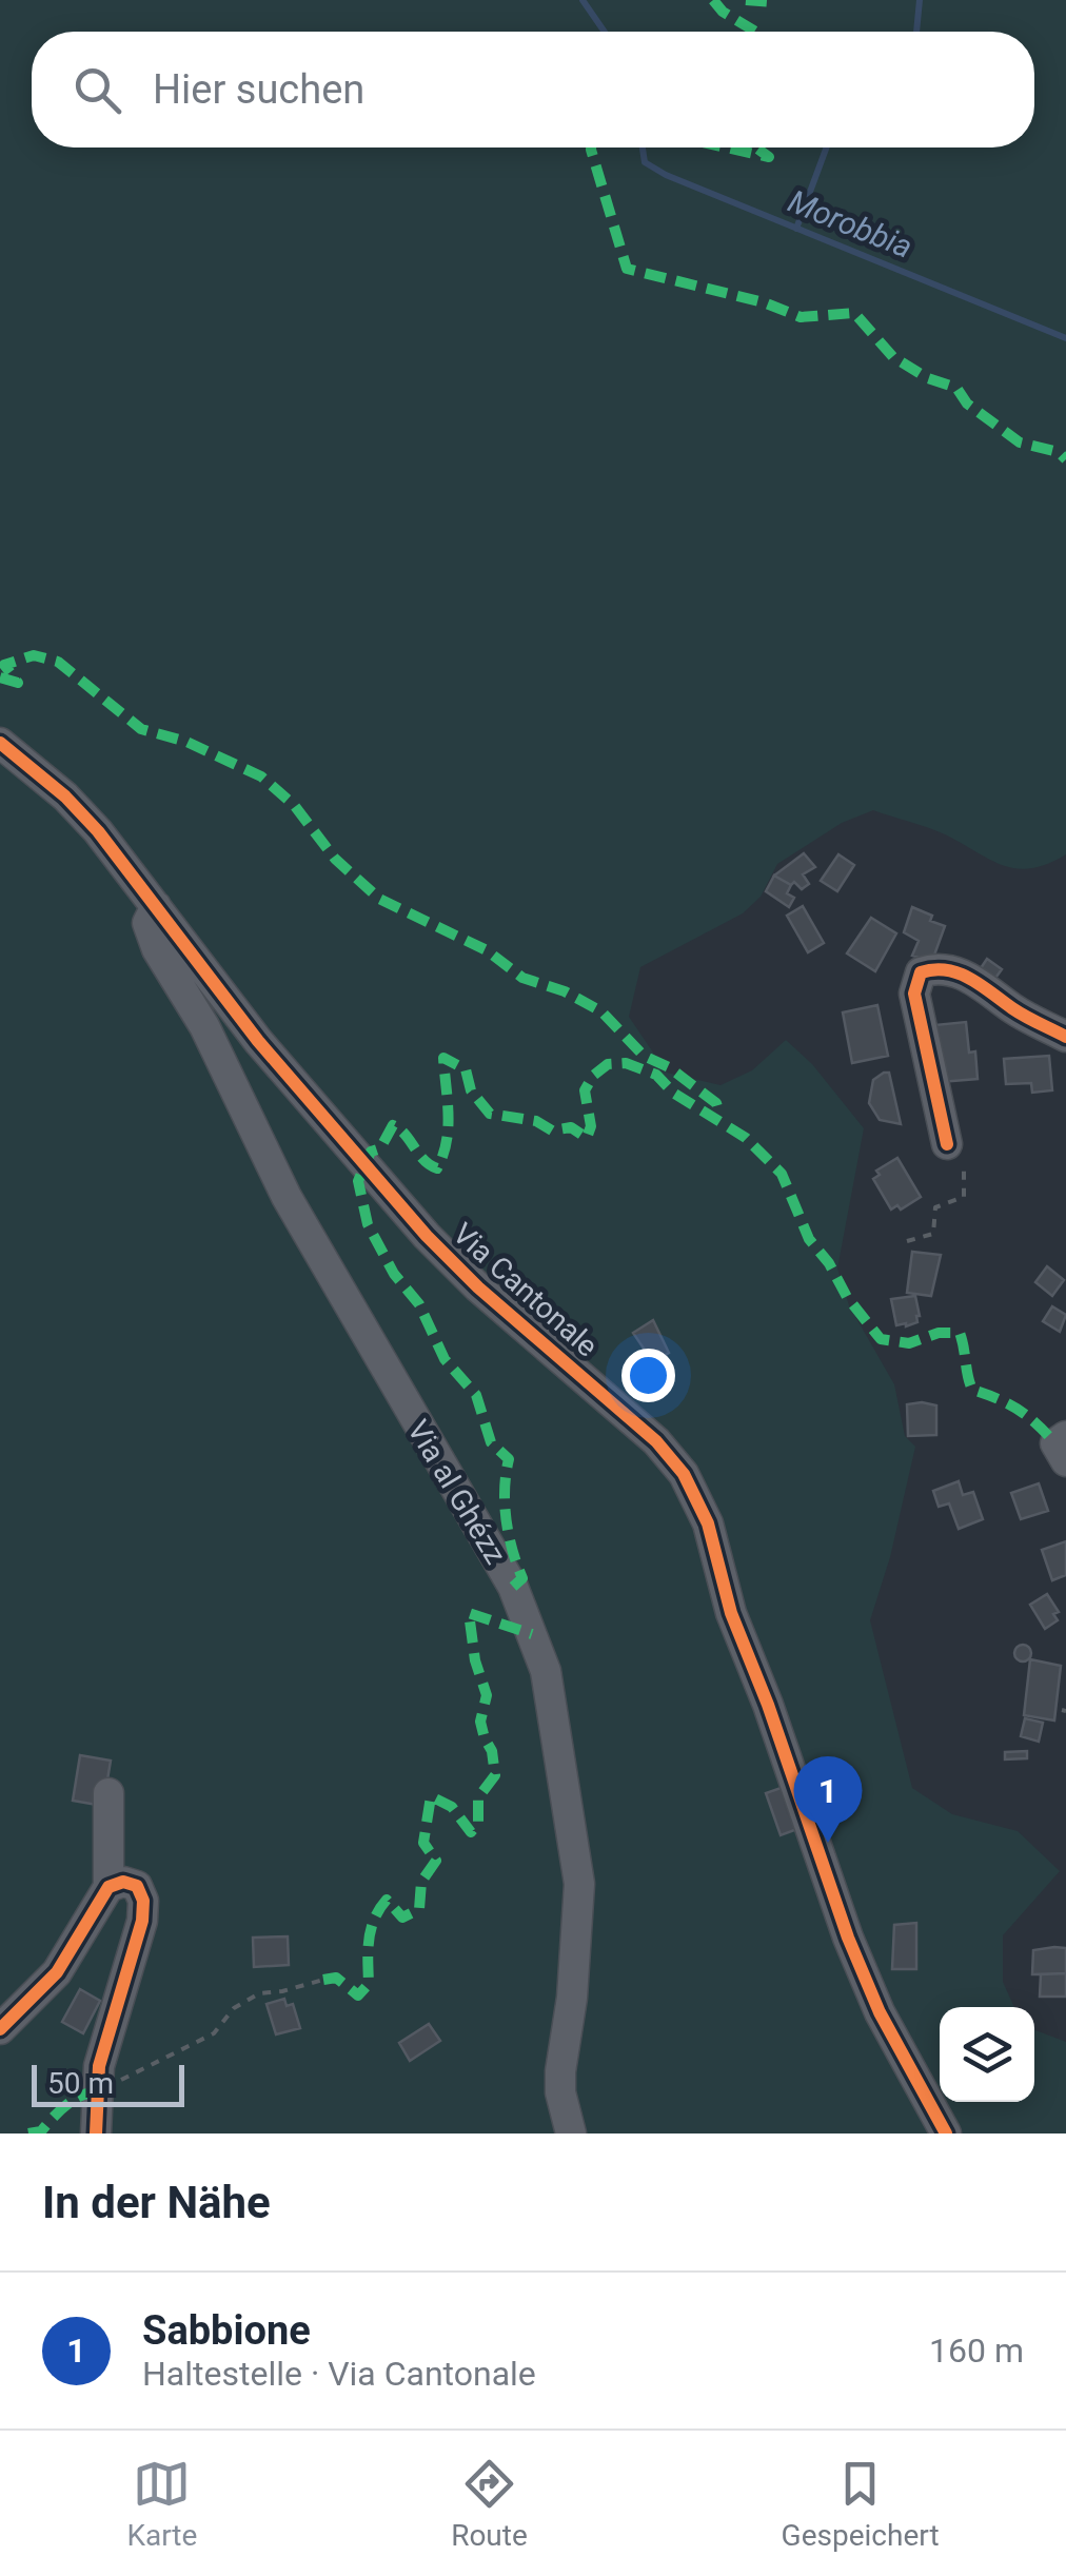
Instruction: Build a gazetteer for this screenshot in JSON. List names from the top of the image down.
{
  "streets": {
    "street": ["Via Cantonale", "Via al Ghézz"]
  },
  "crossings": [
    ["Via Cantonale", "Via al Ghézz"]
  ],
  "water": ["Morobbia"],
  "scale_bar": "50 m",
  "page": {
    "search": "Hier suchen",
    "pins": "1",
    "scale": "50 m",
    "heading": "In der Nähe",
    "list": [
      {
        "mark": "1",
        "name": "Sabbione",
        "note": "Haltestelle · Via Cantonale",
        "value": "160 m"
      }
    ],
    "nav": ["Karte", "Route", "Gespeichert"]
  }
}
